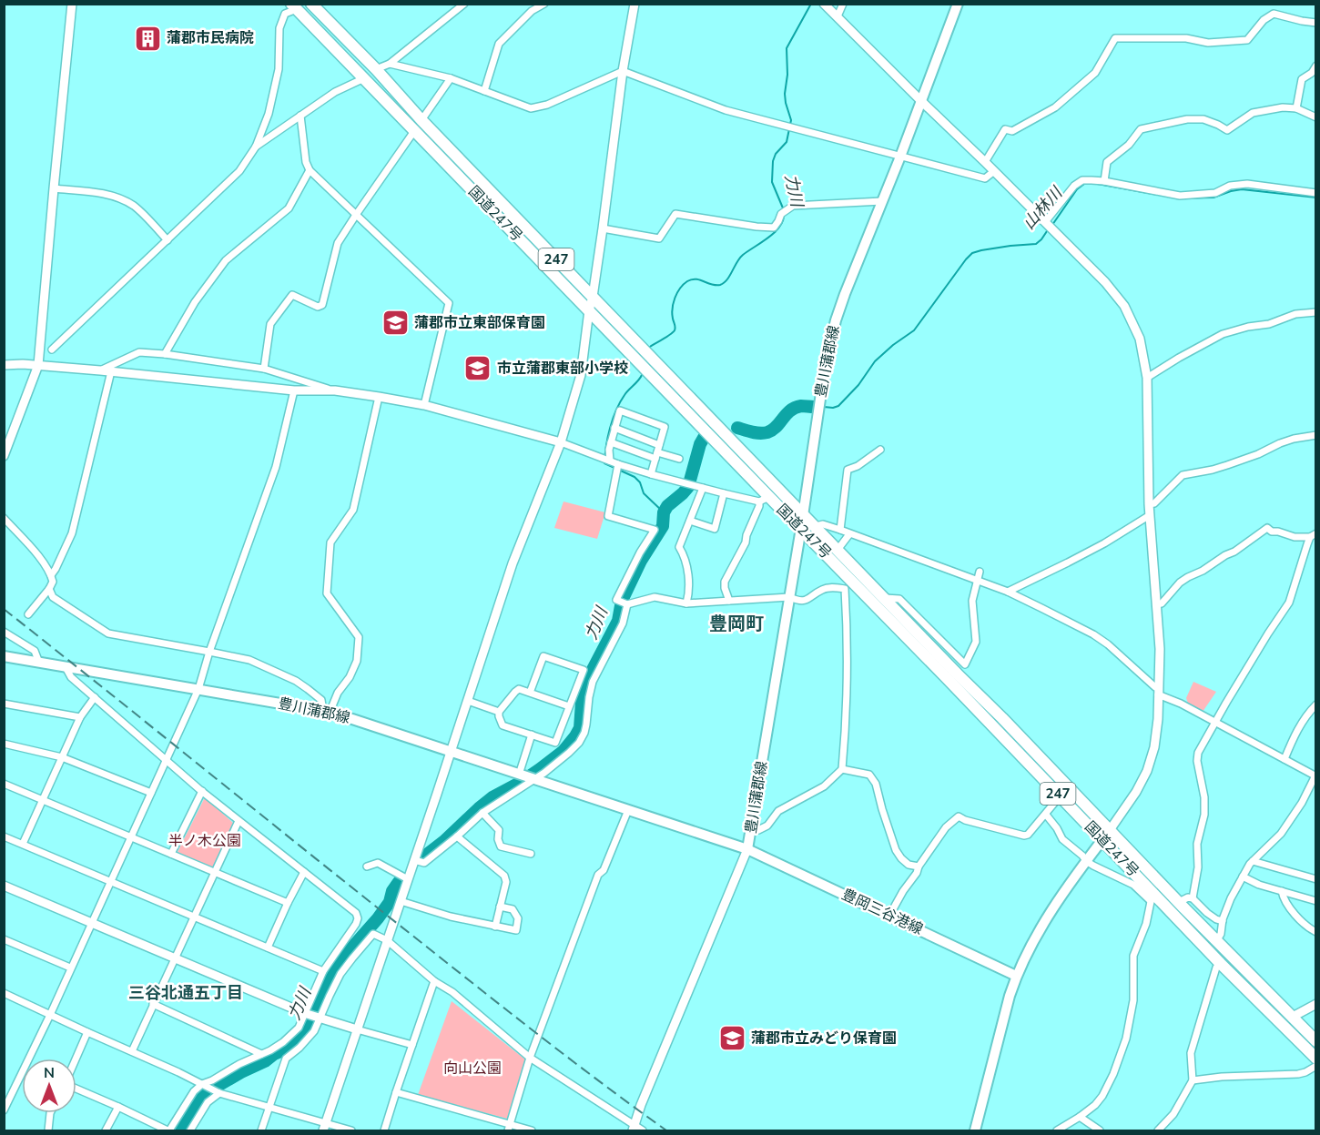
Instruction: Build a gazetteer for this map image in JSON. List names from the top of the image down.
{
  "streets": {
    "highway": ["国道247号", "247"],
    "main road": ["豊川蒲郡線", "豊岡三谷港線"]
  },
  "crossings": [
    ["国道247号", "豊川蒲郡線"],
    ["豊川蒲郡線", "豊岡三谷港線"]
  ],
  "districts": ["豊岡町", "三谷北通五丁目"],
  "water": ["力川", "山林川"],
  "parks": ["半ノ木公園", "向山公園"],
  "places": {
    "building": ["蒲郡市民病院"],
    "school or university": ["蒲郡市立東部保育園", "市立蒲郡東部小学校", "蒲郡市立みどり保育園"]
  },
  "north": "top"
}
